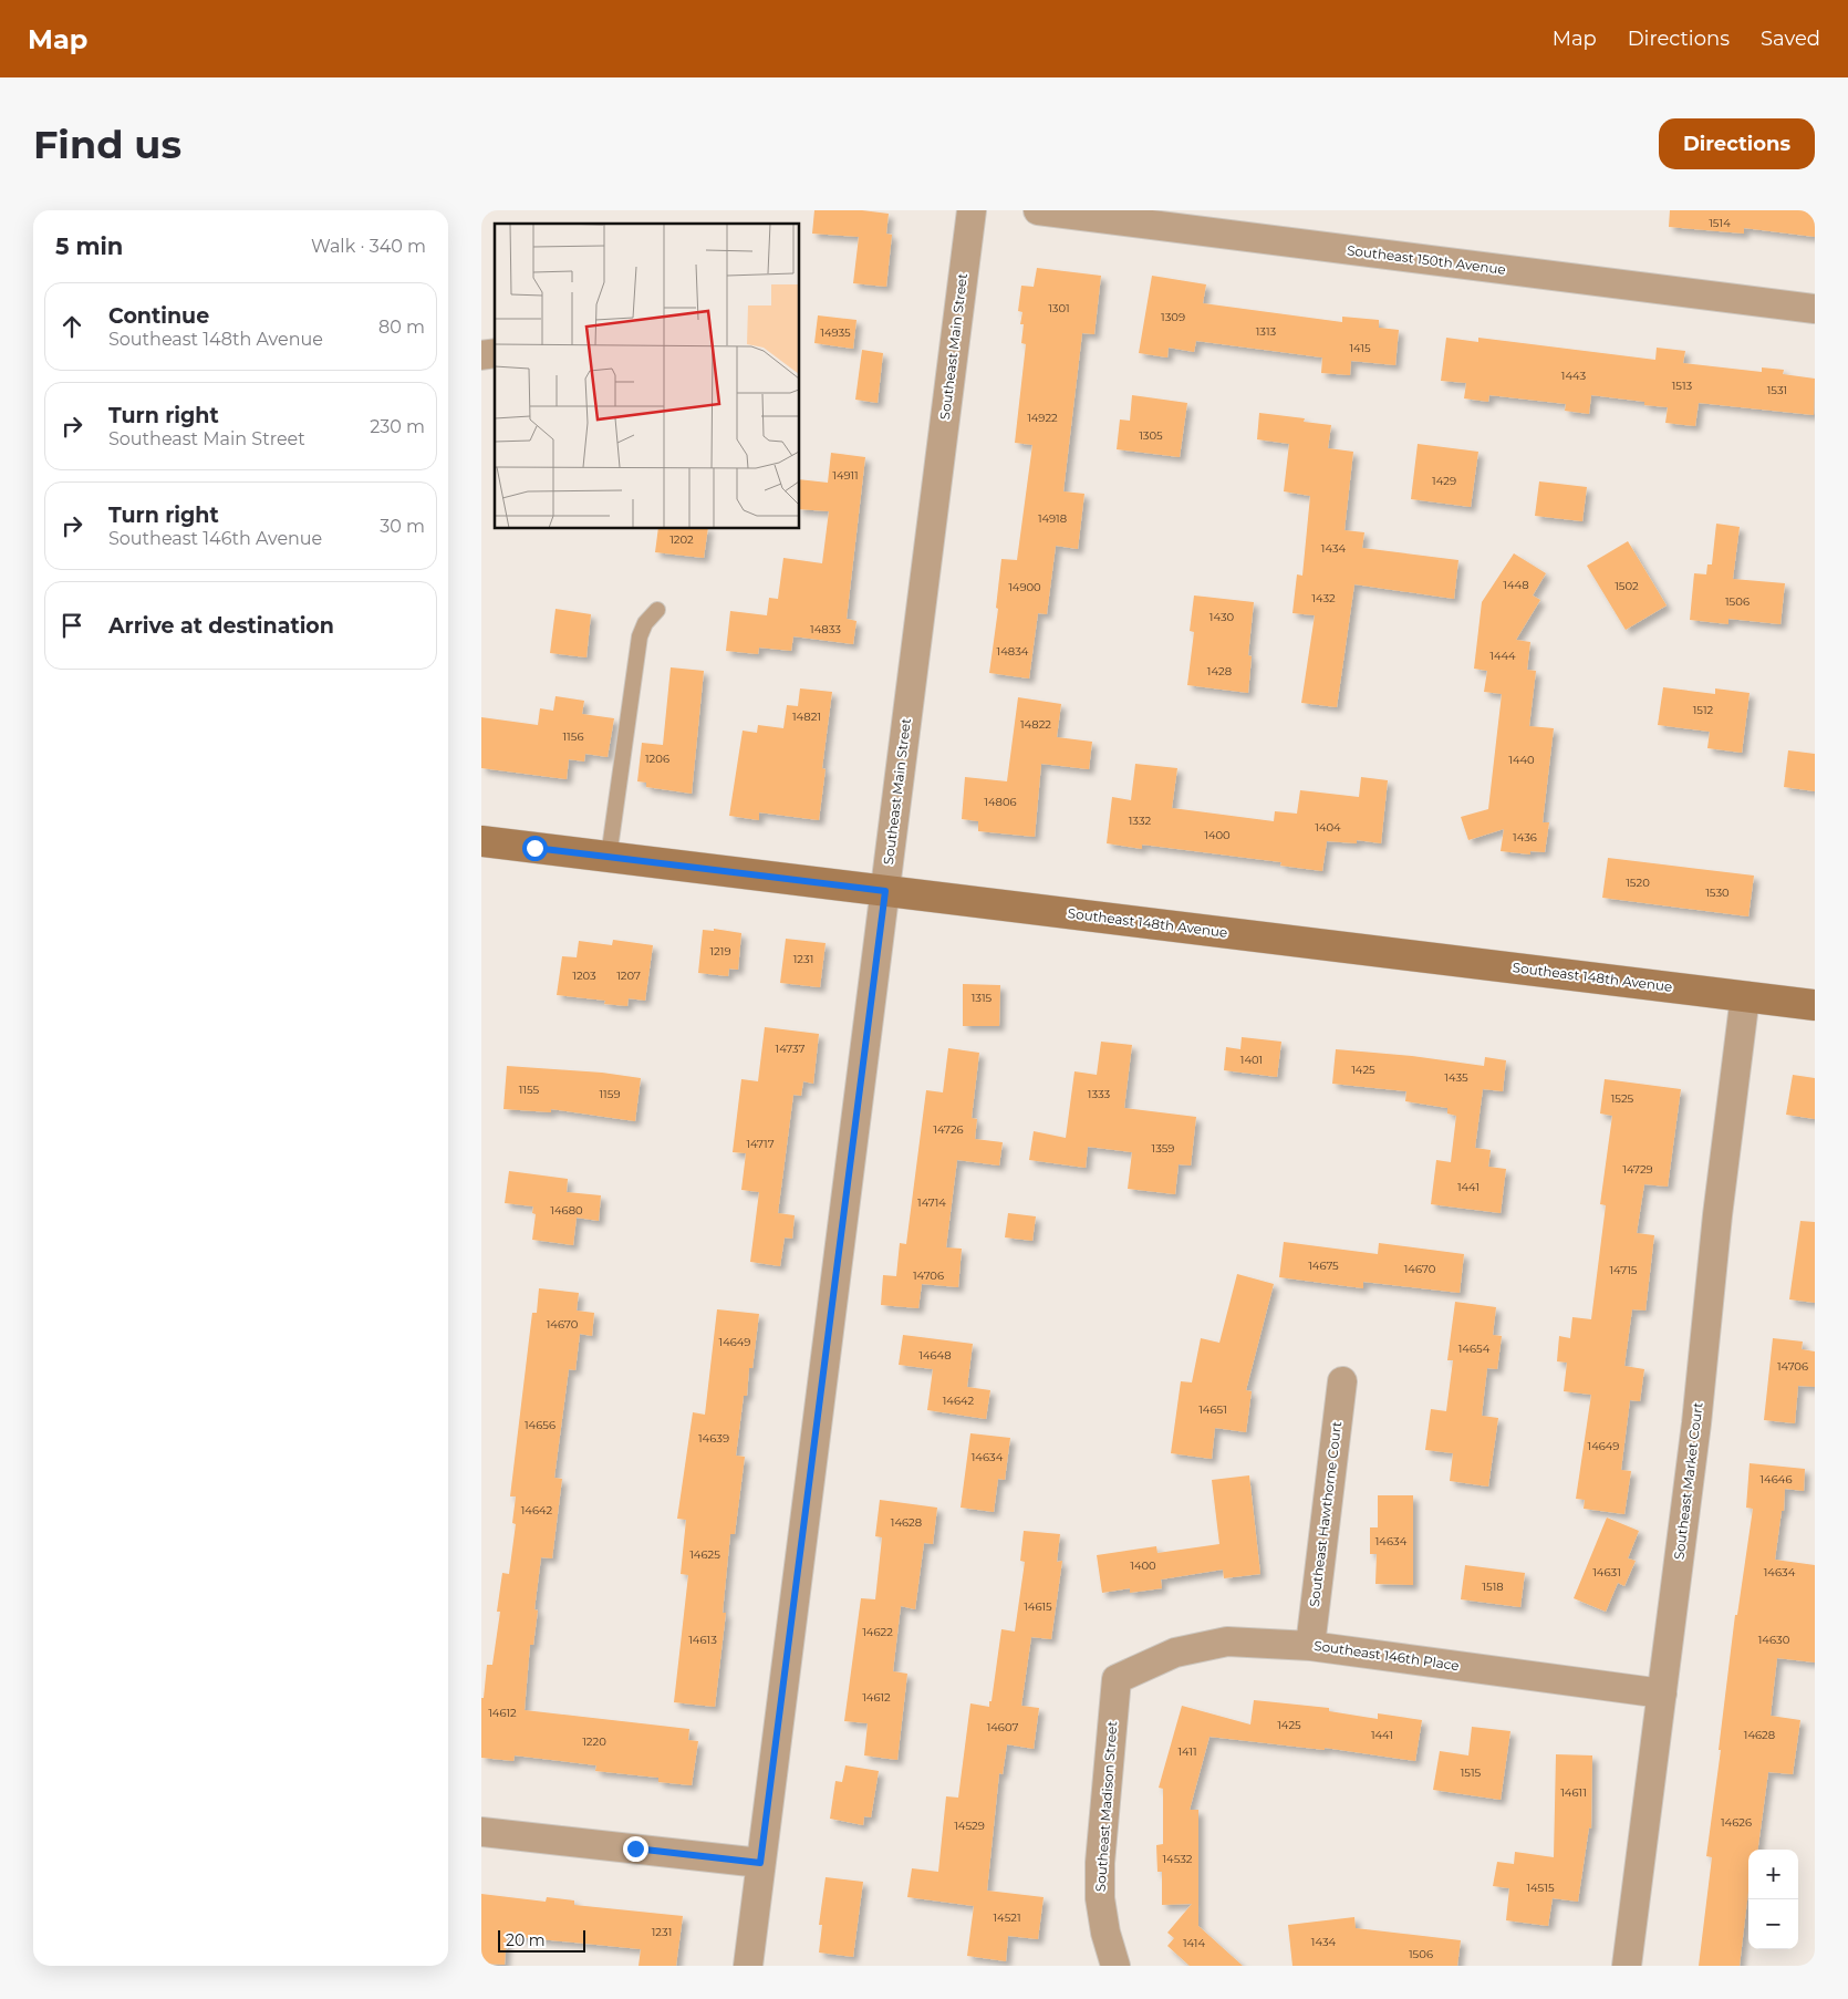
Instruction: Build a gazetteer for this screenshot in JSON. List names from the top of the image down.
{
  "streets": {
    "main road": ["Southeast 148th Avenue"],
    "street": [
      "Southeast 150th Avenue",
      "Southeast Main Street",
      "Southeast Market Court",
      "Southeast Hawthorne Court",
      "Southeast 146th Place",
      "Southeast Madison Street"
    ]
  },
  "crossings": [
    ["Southeast Main Street", "Southeast 148th Avenue"],
    ["Southeast 148th Avenue", "Southeast Market Court"],
    ["Southeast Market Court", "Southeast 146th Place"],
    ["Southeast Hawthorne Court", "Southeast 146th Place"],
    ["Southeast 146th Place", "Southeast Madison Street"]
  ],
  "house_numbers": [
    "1514",
    "1301",
    "1309",
    "1313",
    "14935",
    "1415",
    "1443",
    "1513",
    "1531",
    "14922",
    "1305",
    "14911",
    "1429",
    "14918",
    "1202",
    "1434",
    "1448",
    "1502",
    "14900",
    "1432",
    "1506",
    "1430",
    "14833",
    "14834",
    "1444",
    "1428",
    "1512",
    "14821",
    "14822",
    "1156",
    "1206",
    "1440",
    "14806",
    "1332",
    "1404",
    "1400",
    "1436",
    "1520",
    "1530",
    "1219",
    "1231",
    "1203",
    "1207",
    "1315",
    "14737",
    "1401",
    "1425",
    "1435",
    "1155",
    "1159",
    "1333",
    "1525",
    "14726",
    "14717",
    "1359",
    "14729",
    "1441",
    "14714",
    "14680",
    "14675",
    "14670",
    "14715",
    "14706",
    "14670",
    "14649",
    "14654",
    "14648",
    "14706",
    "14642",
    "14651",
    "14656",
    "14639",
    "14649",
    "14634",
    "14646",
    "14642",
    "14628",
    "14634",
    "14625",
    "1400",
    "14631",
    "14634",
    "1518",
    "14615",
    "14622",
    "14613",
    "14630",
    "14612",
    "14612",
    "1425",
    "14607",
    "1441",
    "14628",
    "1220",
    "1411",
    "1515",
    "14611",
    "14626",
    "14529",
    "14532",
    "14515",
    "14521",
    "1231",
    "1434",
    "1414",
    "1506"
  ],
  "scale_bar": "20 m",
  "page": {
    "header": "Map",
    "nav": ["Map", "Directions", "Saved"],
    "buttons": "Directions",
    "title": "Find us",
    "heading": ["5 min", "Walk · 340 m"],
    "list": [
      ["Continue", "Southeast 148th Avenue", "80 m"],
      ["Turn right", "Southeast Main Street", "230 m"],
      ["Turn right", "Southeast 146th Avenue", "30 m"],
      "Arrive at destination"
    ],
    "map_buttons": ["+", "−"],
    "scale": "20 m"
  }
}
